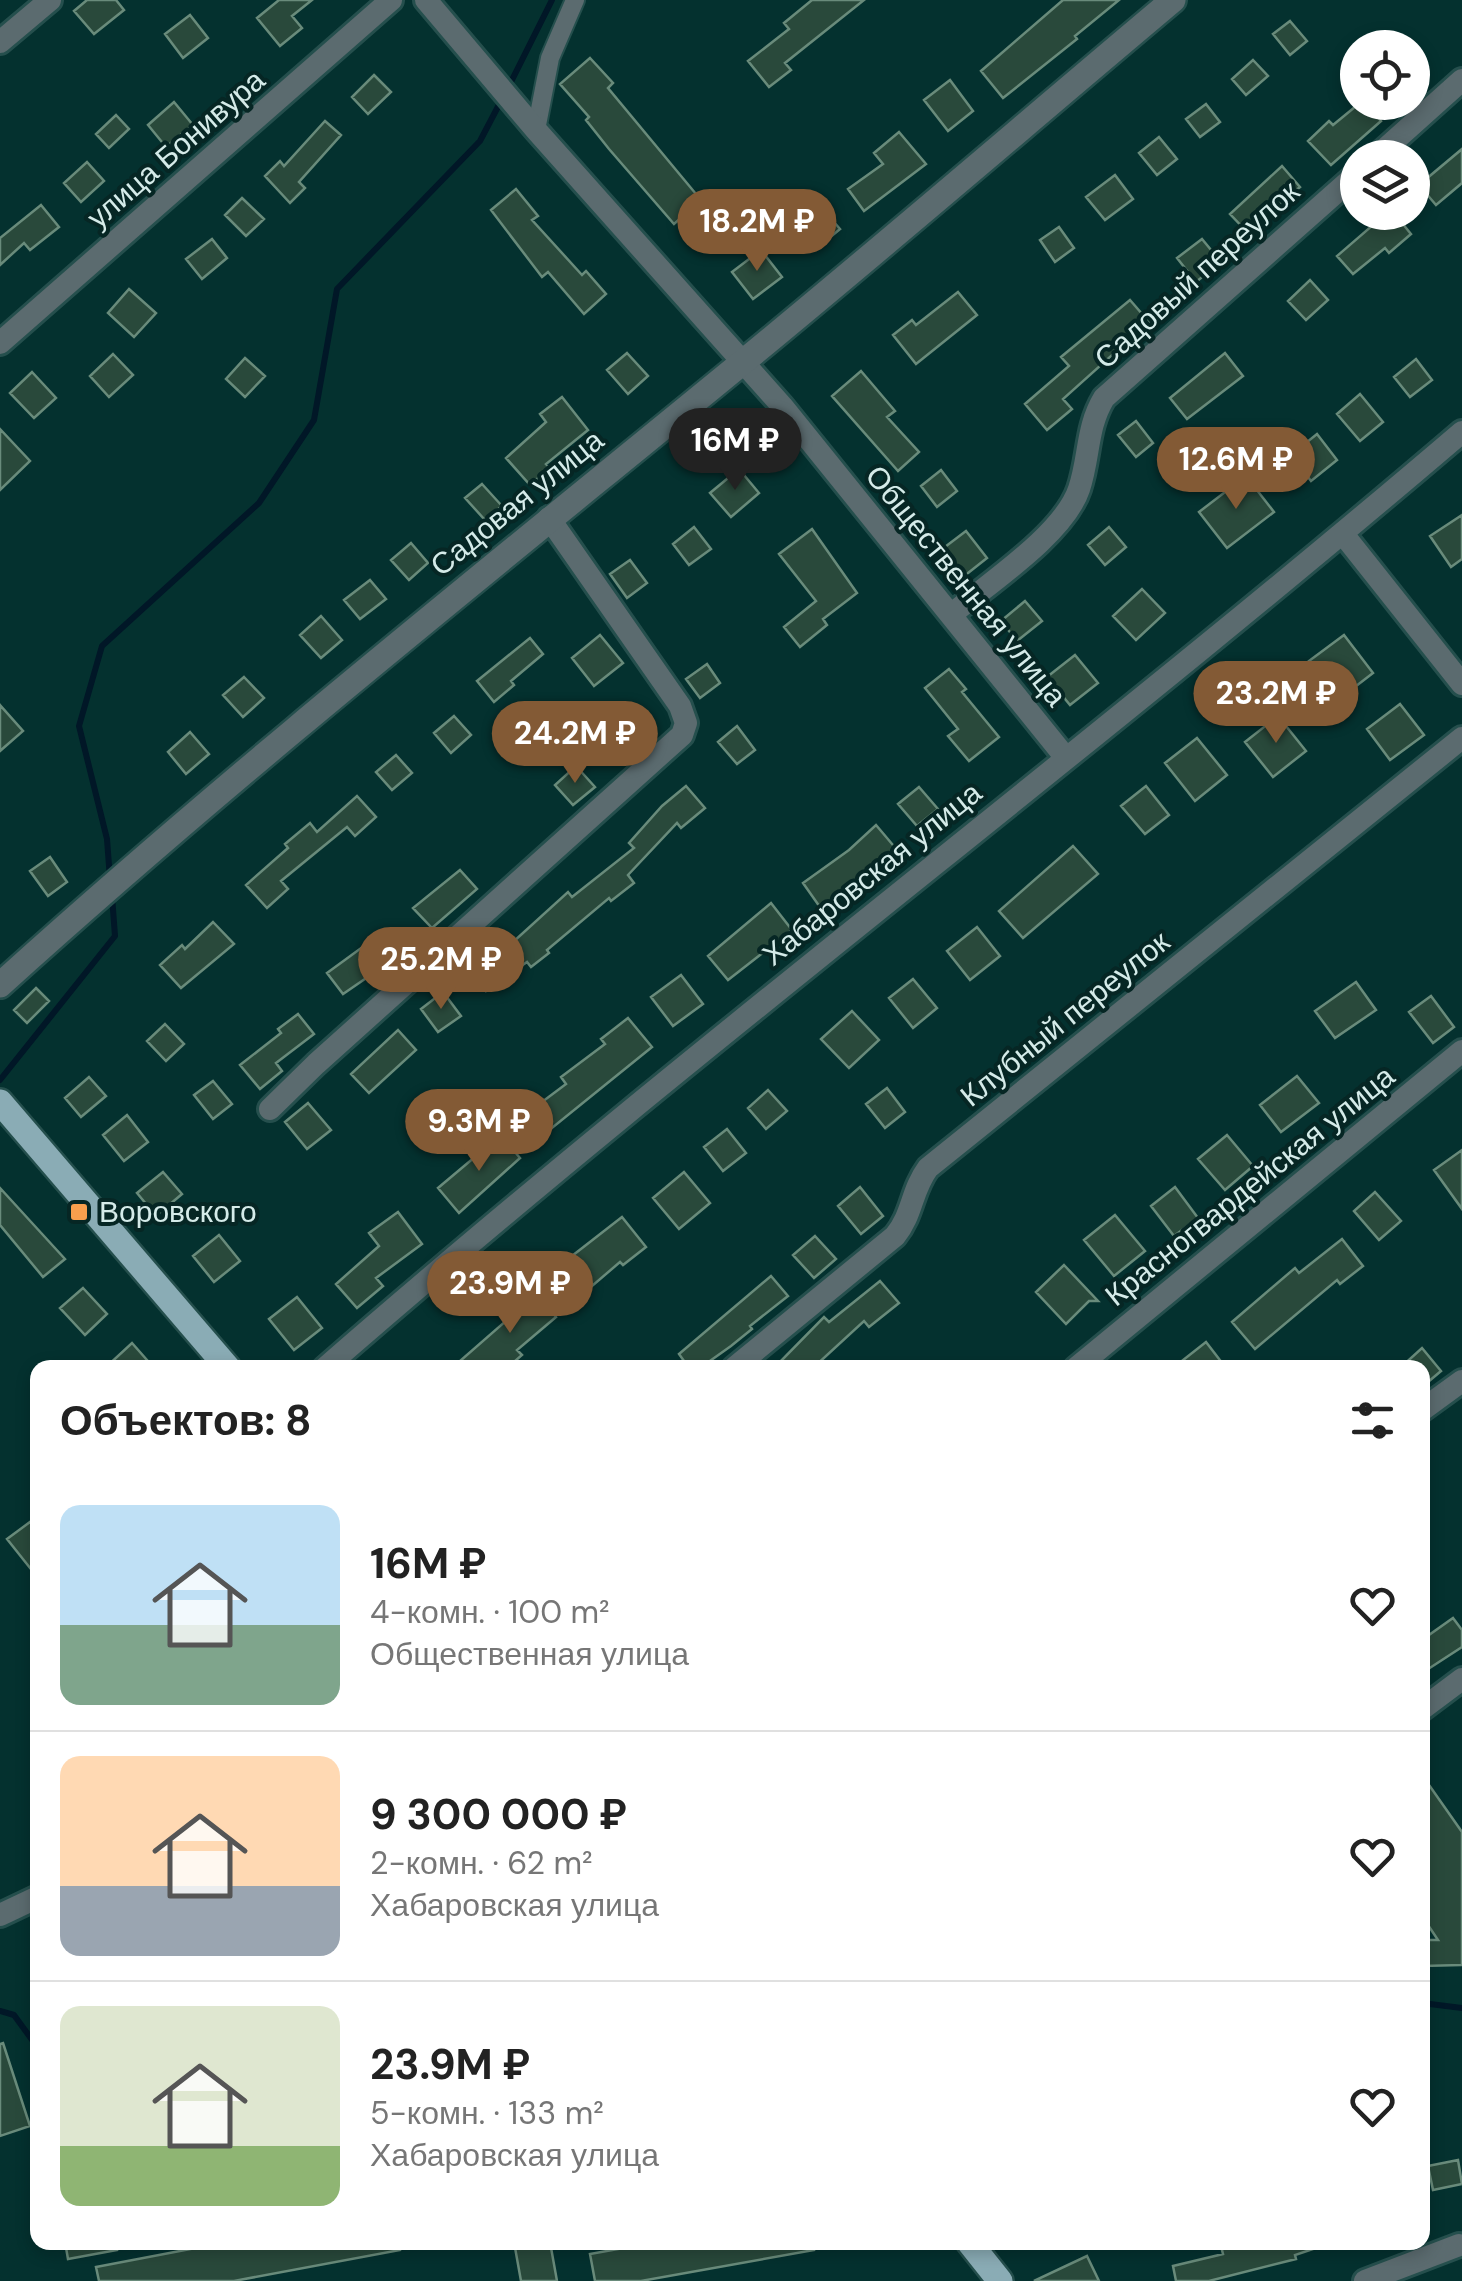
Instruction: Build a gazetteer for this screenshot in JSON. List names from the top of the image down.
{
  "streets": {
    "street": [
      "улица Бонивура",
      "Садовый переулок",
      "Садовая улица",
      "Общественная улица",
      "Хабаровская улица",
      "Клубный переулок",
      "Красногвардейская улица"
    ]
  },
  "crossings": [
    ["Садовый переулок", "Общественная улица"],
    ["Садовая улица", "Общественная улица"],
    ["Общественная улица", "Хабаровская улица"]
  ],
  "places": {
    "transit": ["Воровского"]
  },
  "page": {
    "price": [
      "18.2M ₽",
      "16M ₽",
      "12.6M ₽",
      "23.2M ₽",
      "24.2M ₽",
      "25.2M ₽",
      "9.3M ₽",
      "23.9M ₽"
    ],
    "heading": "Объектов: 8",
    "list": [
      {
        "name": "16M ₽",
        "note": "4-комн. · 100 m² · Общественная улица"
      },
      {
        "name": "9 300 000 ₽",
        "note": "2-комн. · 62 m² · Хабаровская улица"
      },
      {
        "name": "23.9M ₽",
        "note": "5-комн. · 133 m² · Хабаровская улица"
      }
    ]
  }
}
